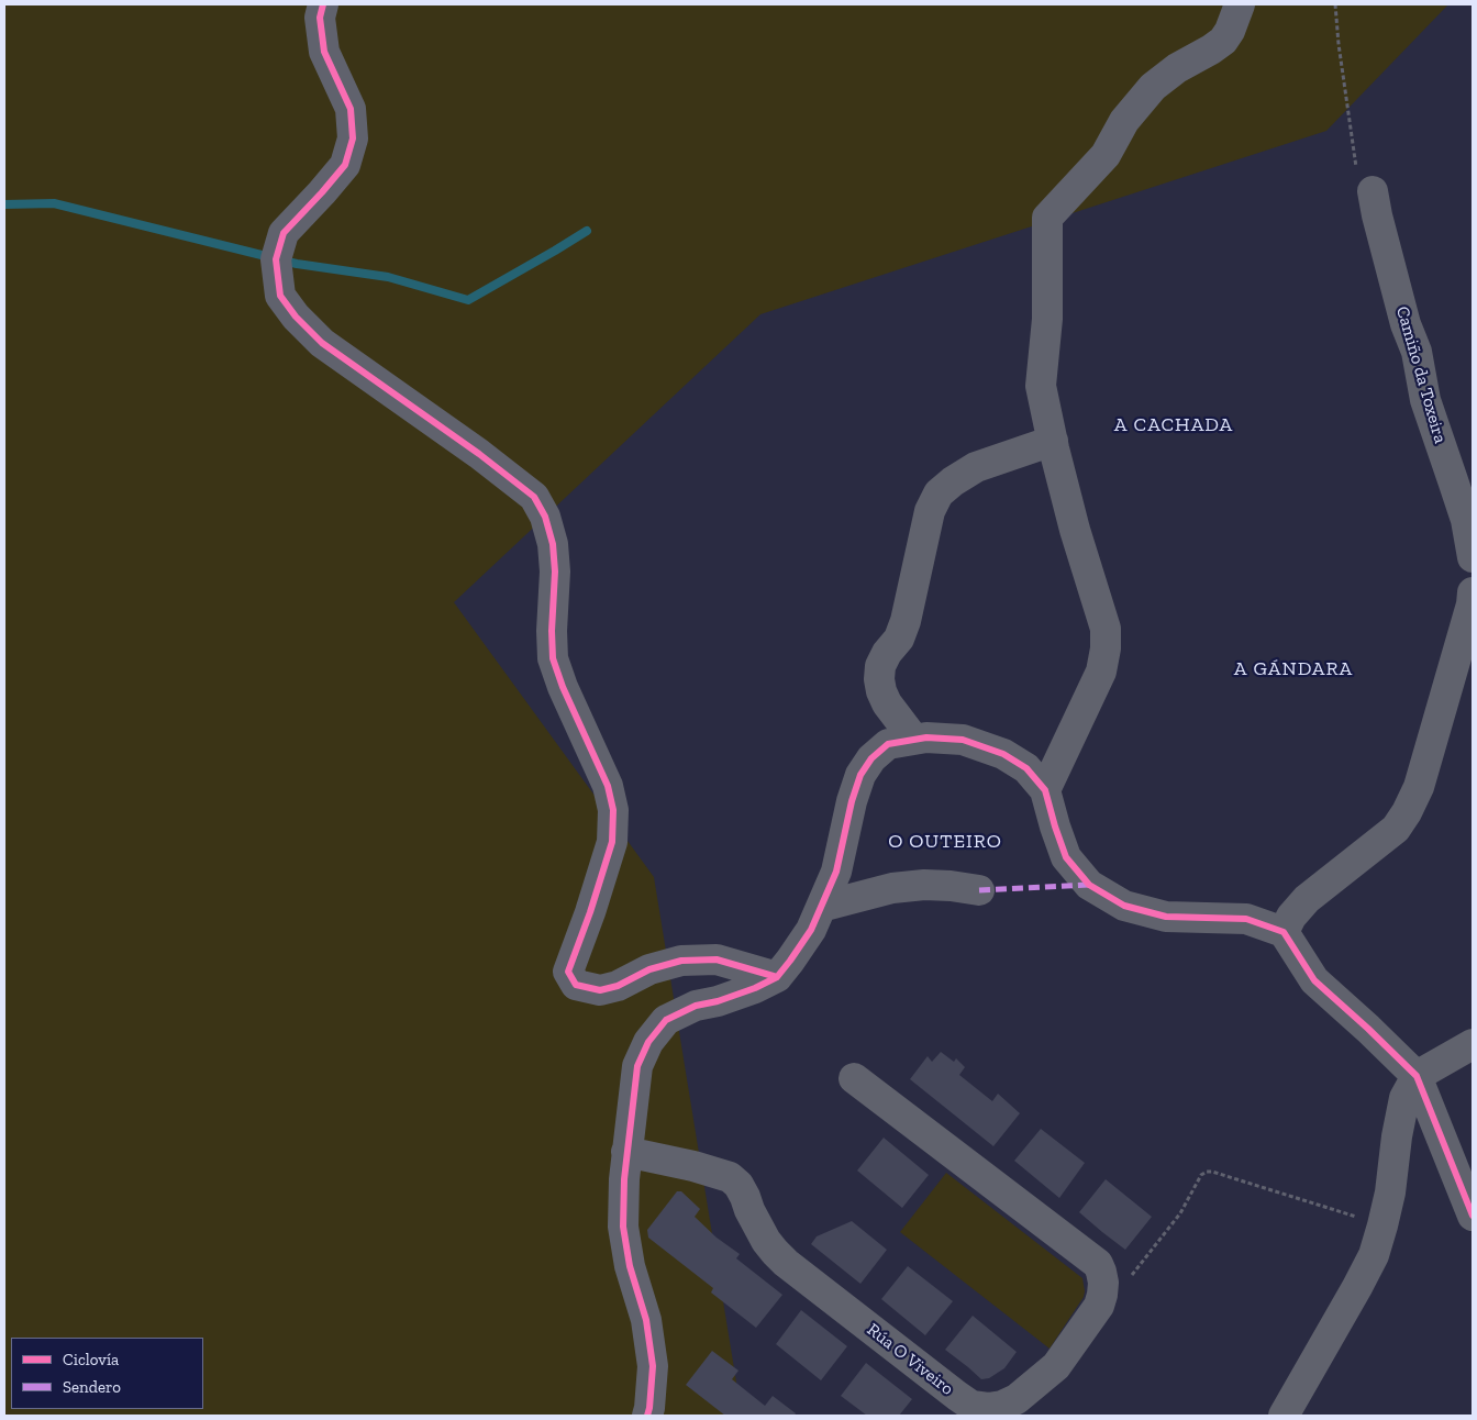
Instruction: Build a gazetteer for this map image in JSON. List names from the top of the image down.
{
  "streets": {
    "street": ["Camiño da Toxeira", "Rúa O Viveiro"]
  },
  "districts": ["A CACHADA", "A GÁNDARA", "O OUTEIRO"],
  "legend": ["Ciclovía", "Sendero"]
}
